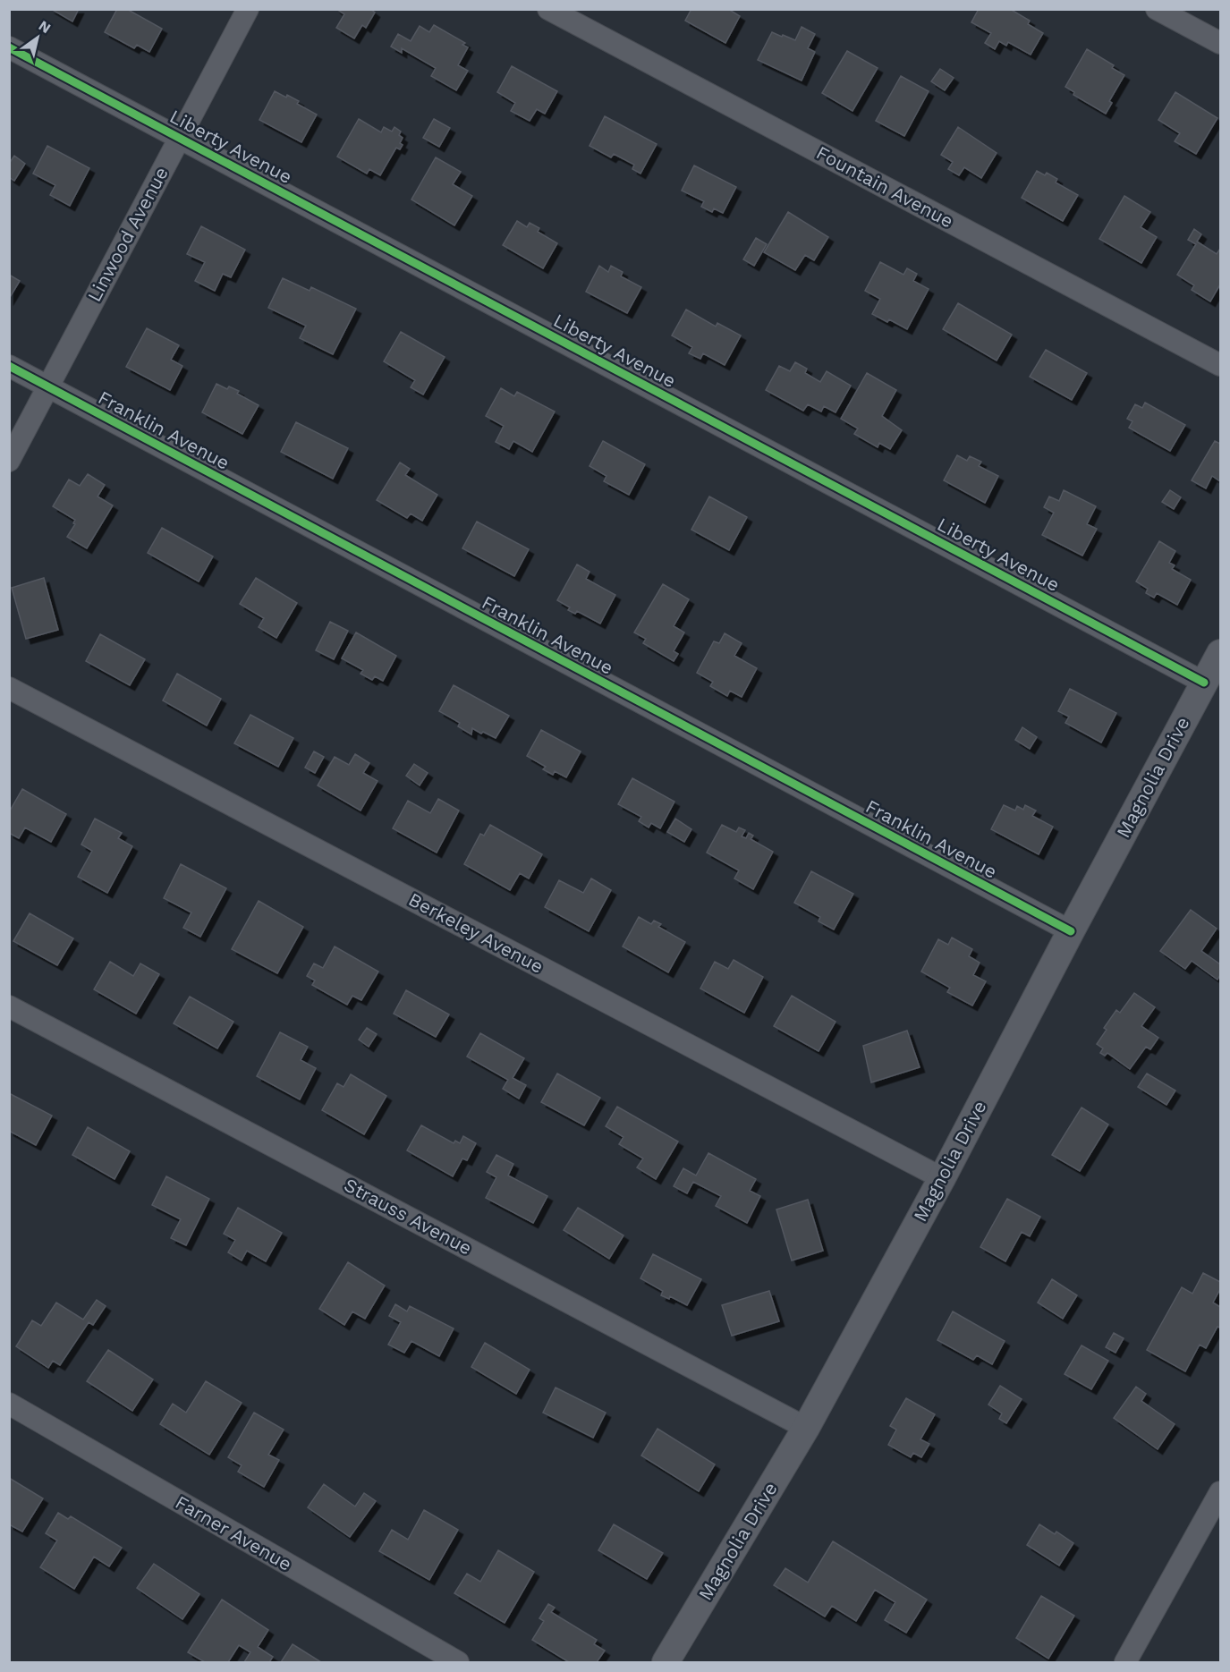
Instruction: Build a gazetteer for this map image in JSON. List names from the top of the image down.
{
  "streets": {
    "street": [
      "Liberty Avenue",
      "Fountain Avenue",
      "Linwood Avenue",
      "Franklin Avenue",
      "Magnolia Drive",
      "Berkeley Avenue",
      "Strauss Avenue",
      "Farner Avenue"
    ]
  },
  "crossings": [
    ["Liberty Avenue", "Linwood Avenue"],
    ["Liberty Avenue", "Magnolia Drive"],
    ["Linwood Avenue", "Franklin Avenue"],
    ["Franklin Avenue", "Magnolia Drive"],
    ["Magnolia Drive", "Berkeley Avenue"],
    ["Magnolia Drive", "Strauss Avenue"]
  ],
  "north": "top right"
}
